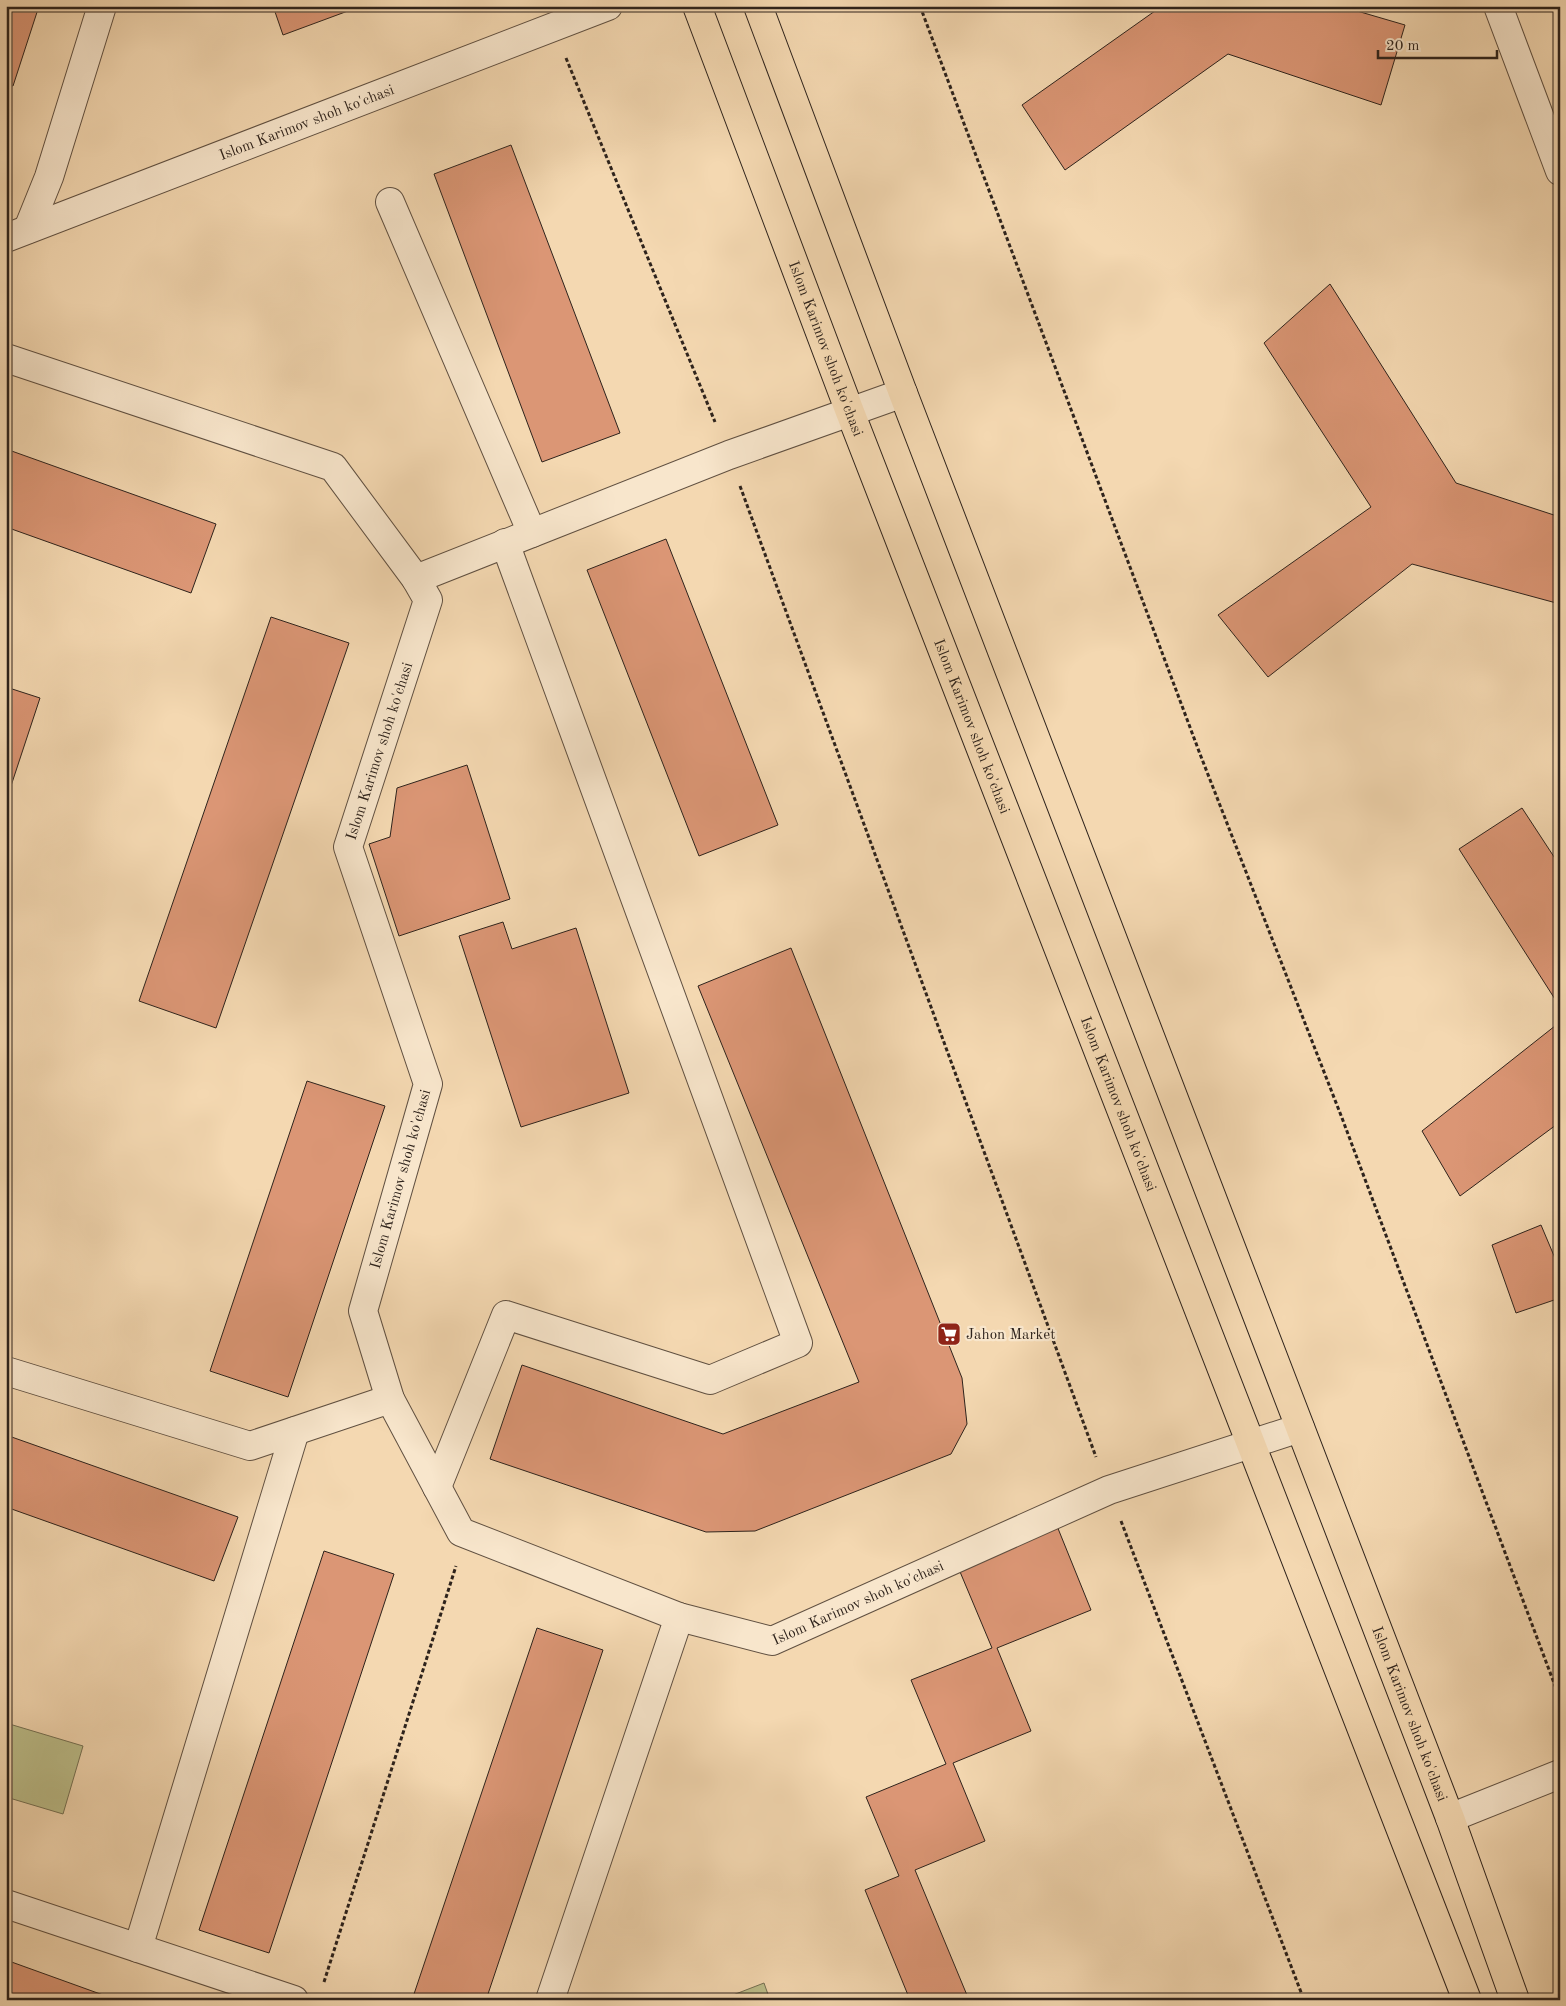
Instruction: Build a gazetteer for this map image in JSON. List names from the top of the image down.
{
  "streets": {
    "main road": ["Islom Karimov shoh ko'chasi"]
  },
  "places": {
    "supermarket": ["Jahon Market"]
  },
  "scale_bar": "20 m"
}
